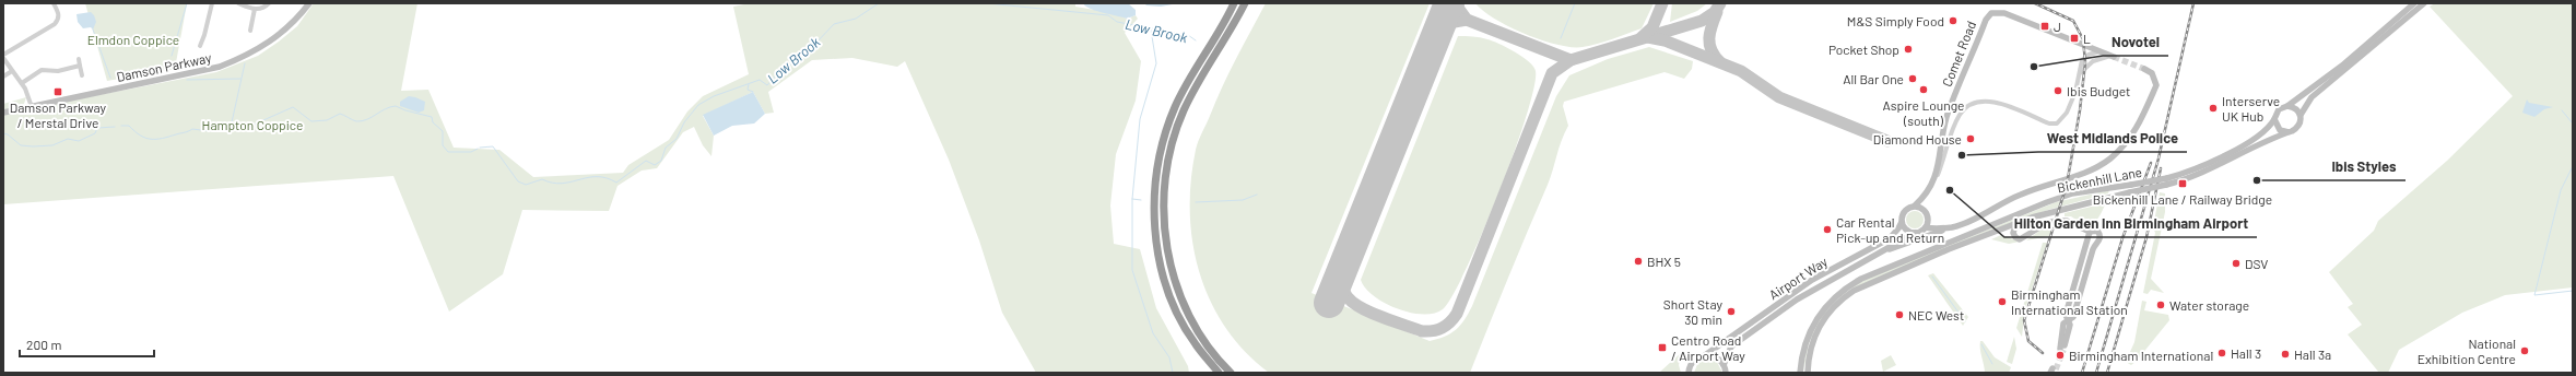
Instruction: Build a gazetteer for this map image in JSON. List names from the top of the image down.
{
  "streets": {
    "street": [
      "Comet Road",
      "Damson Parkway",
      "Bickenhill Lane",
      "Airport Way"
    ]
  },
  "water": ["Low Brook"],
  "parks": ["Elmdon Coppice", "Hampton Coppice"],
  "places": {
    "other": [
      "M&S Simply Food",
      "Pocket Shop",
      "Novotel",
      "All Bar One",
      "Aspire Lounge (south)",
      "Ibis Budget",
      "Interserve UK Hub",
      "Diamond House",
      "West Midlands Police",
      "Ibis Styles",
      "Hilton Garden Inn Birmingham Airport",
      "Car Rental Pick-up and Return",
      "BHX 5",
      "DSV",
      "Birmingham International Station",
      "Water storage",
      "Short Stay 30 min",
      "NEC West",
      "National Exhibition Centre",
      "Hall 3",
      "Hall 3a",
      "Birmingham International"
    ],
    "transit": [
      "J",
      "L",
      "Damson Parkway / Merstal Drive",
      "Bickenhill Lane / Railway Bridge",
      "Centro Road / Airport Way"
    ]
  },
  "scale_bar": "200 m"
}
